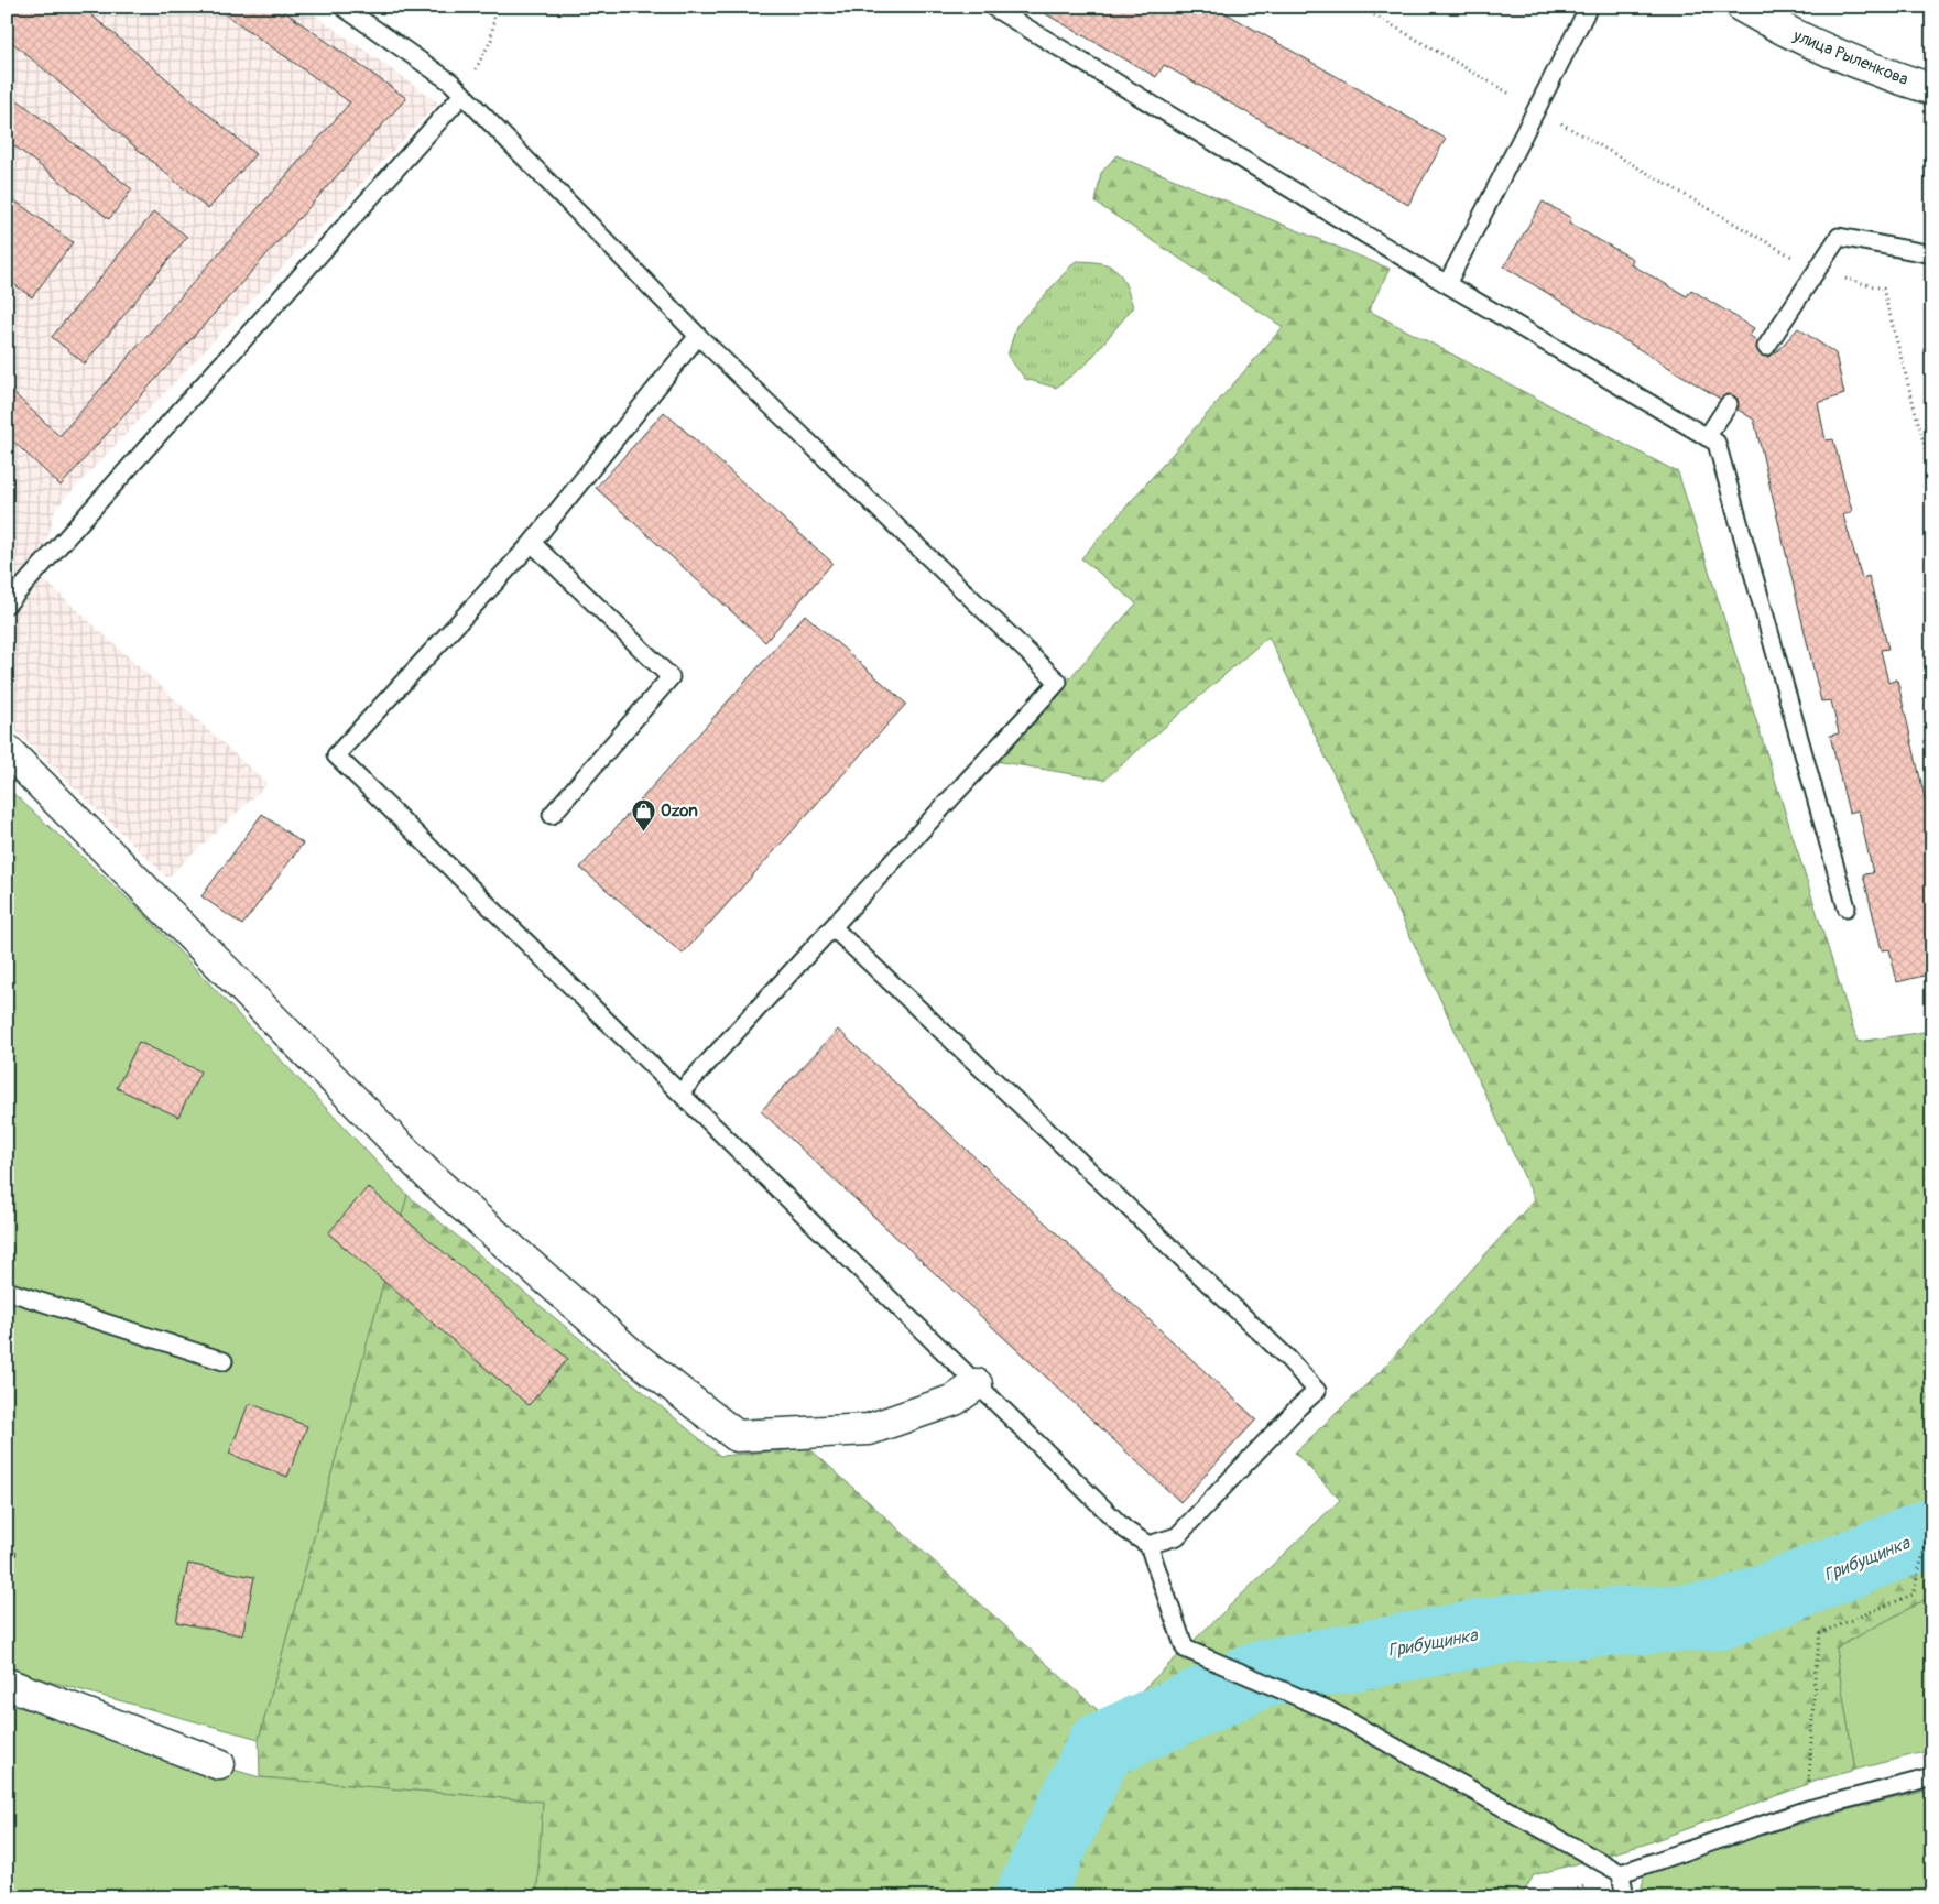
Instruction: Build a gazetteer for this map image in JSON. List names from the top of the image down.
{
  "streets": {
    "street": ["улица Рыленкова"]
  },
  "water": ["Грибущинка"],
  "places": {
    "shop": ["Ozon"]
  }
}
